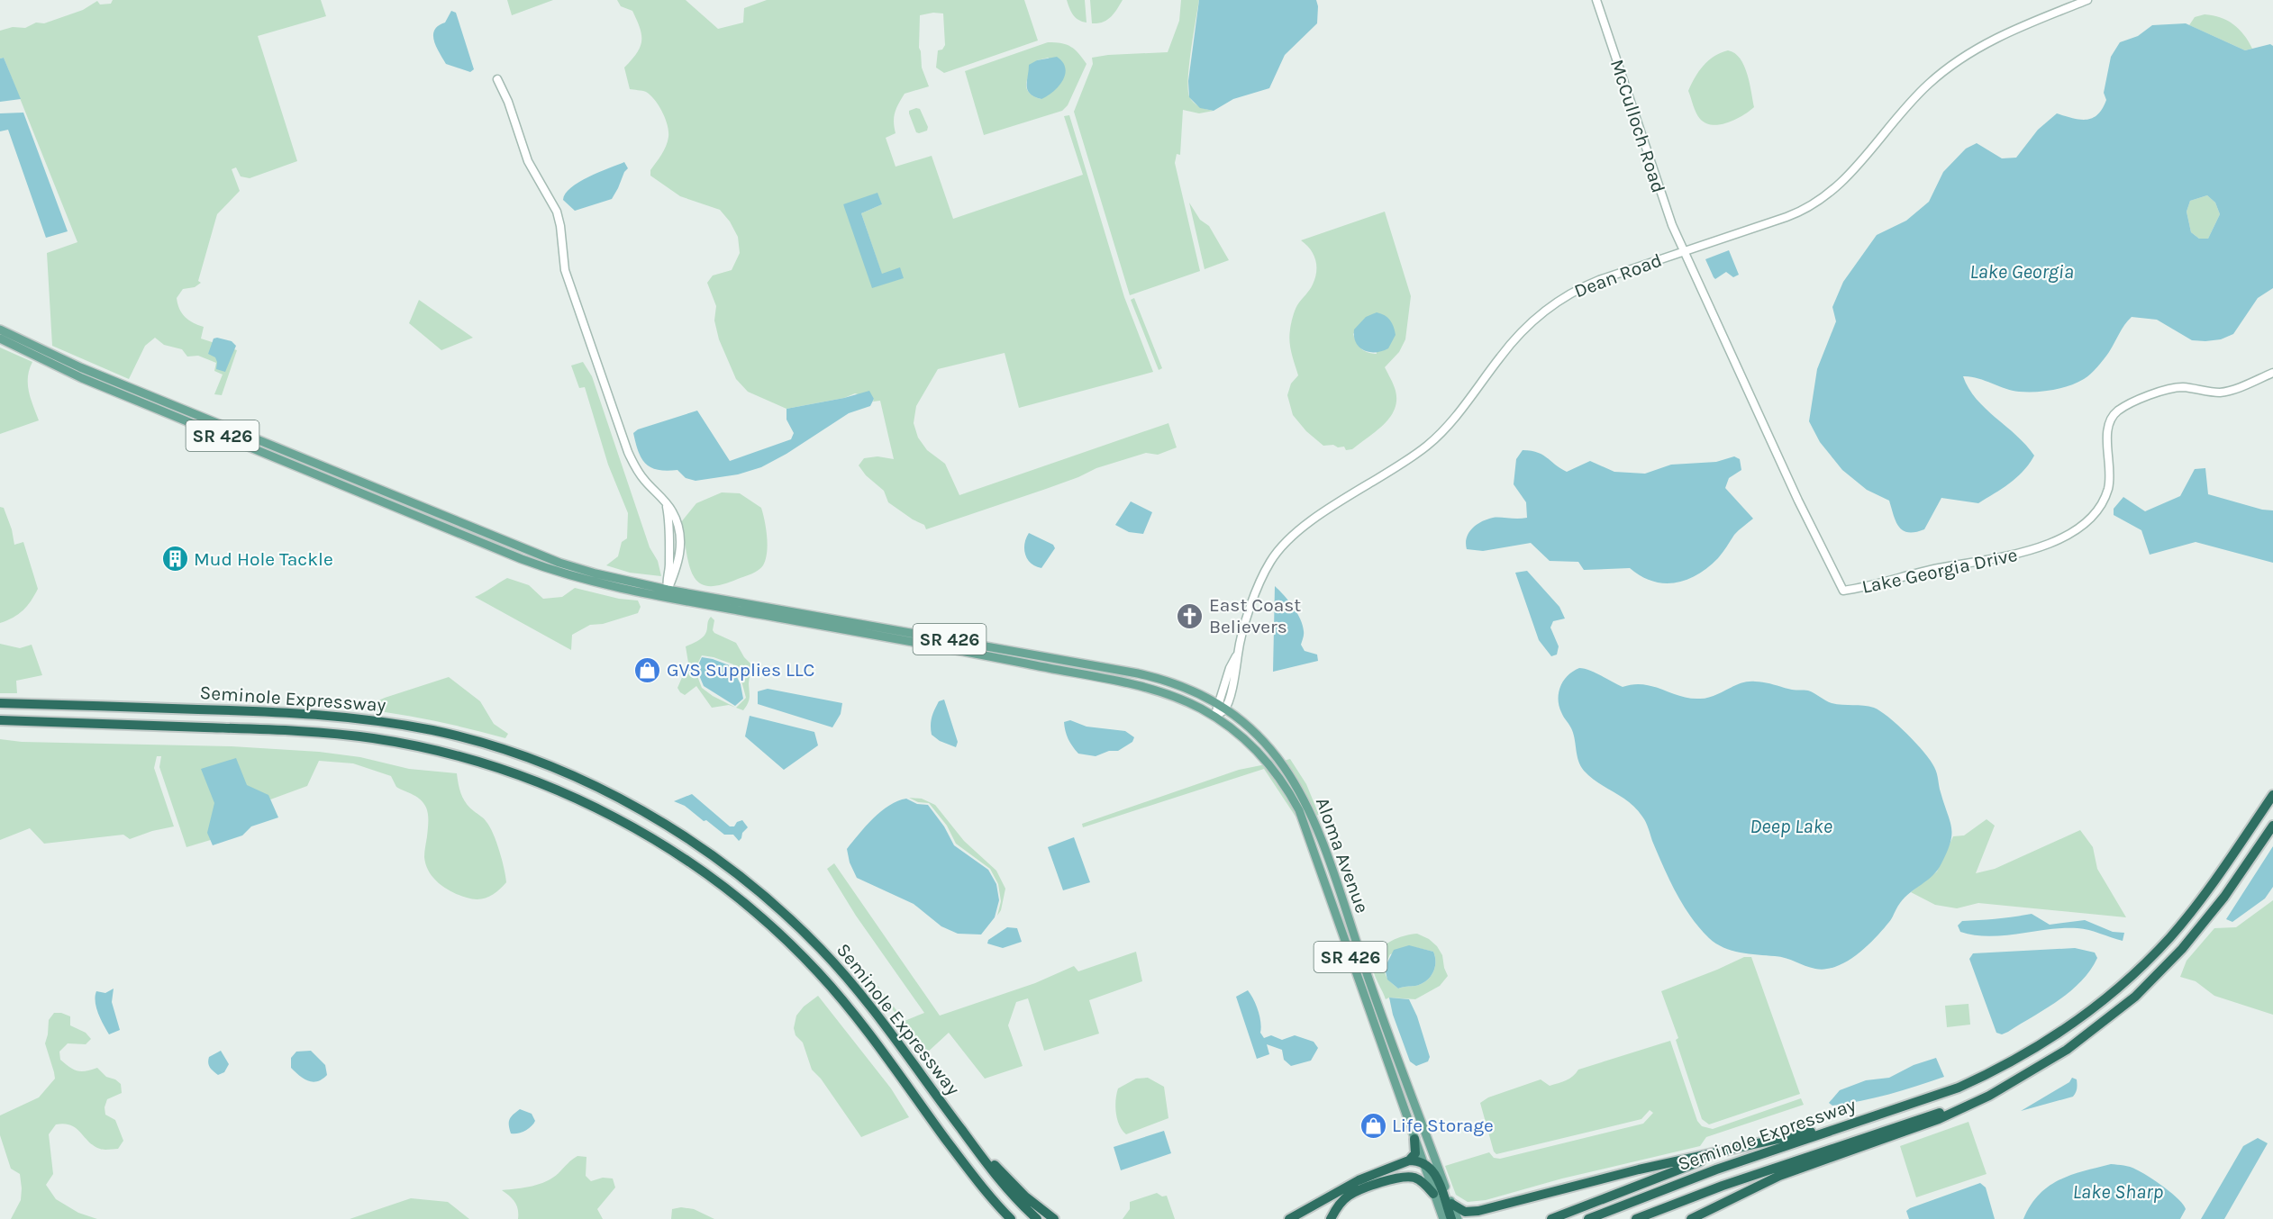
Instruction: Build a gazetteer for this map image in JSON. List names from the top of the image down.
{
  "streets": {
    "highway": ["Seminole Expressway"],
    "main road": ["SR 426", "Aloma Avenue"],
    "street": ["McCulloch Road", "Dean Road", "Lake Georgia Drive"]
  },
  "crossings": [
    ["McCulloch Road", "Dean Road"],
    ["McCulloch Road", "Lake Georgia Drive"],
    ["Dean Road", "SR 426"],
    ["Dean Road", "Lake Georgia Drive"],
    ["Dean Road", "Aloma Avenue"],
    ["SR 426", "Aloma Avenue"]
  ],
  "water": ["Lake Georgia", "Deep Lake", "Lake Sharp"],
  "places": {
    "building": ["Mud Hole Tackle"],
    "church": ["East Coast Believers"],
    "shop": ["GVS Supplies LLC", "Life Storage"]
  }
}
